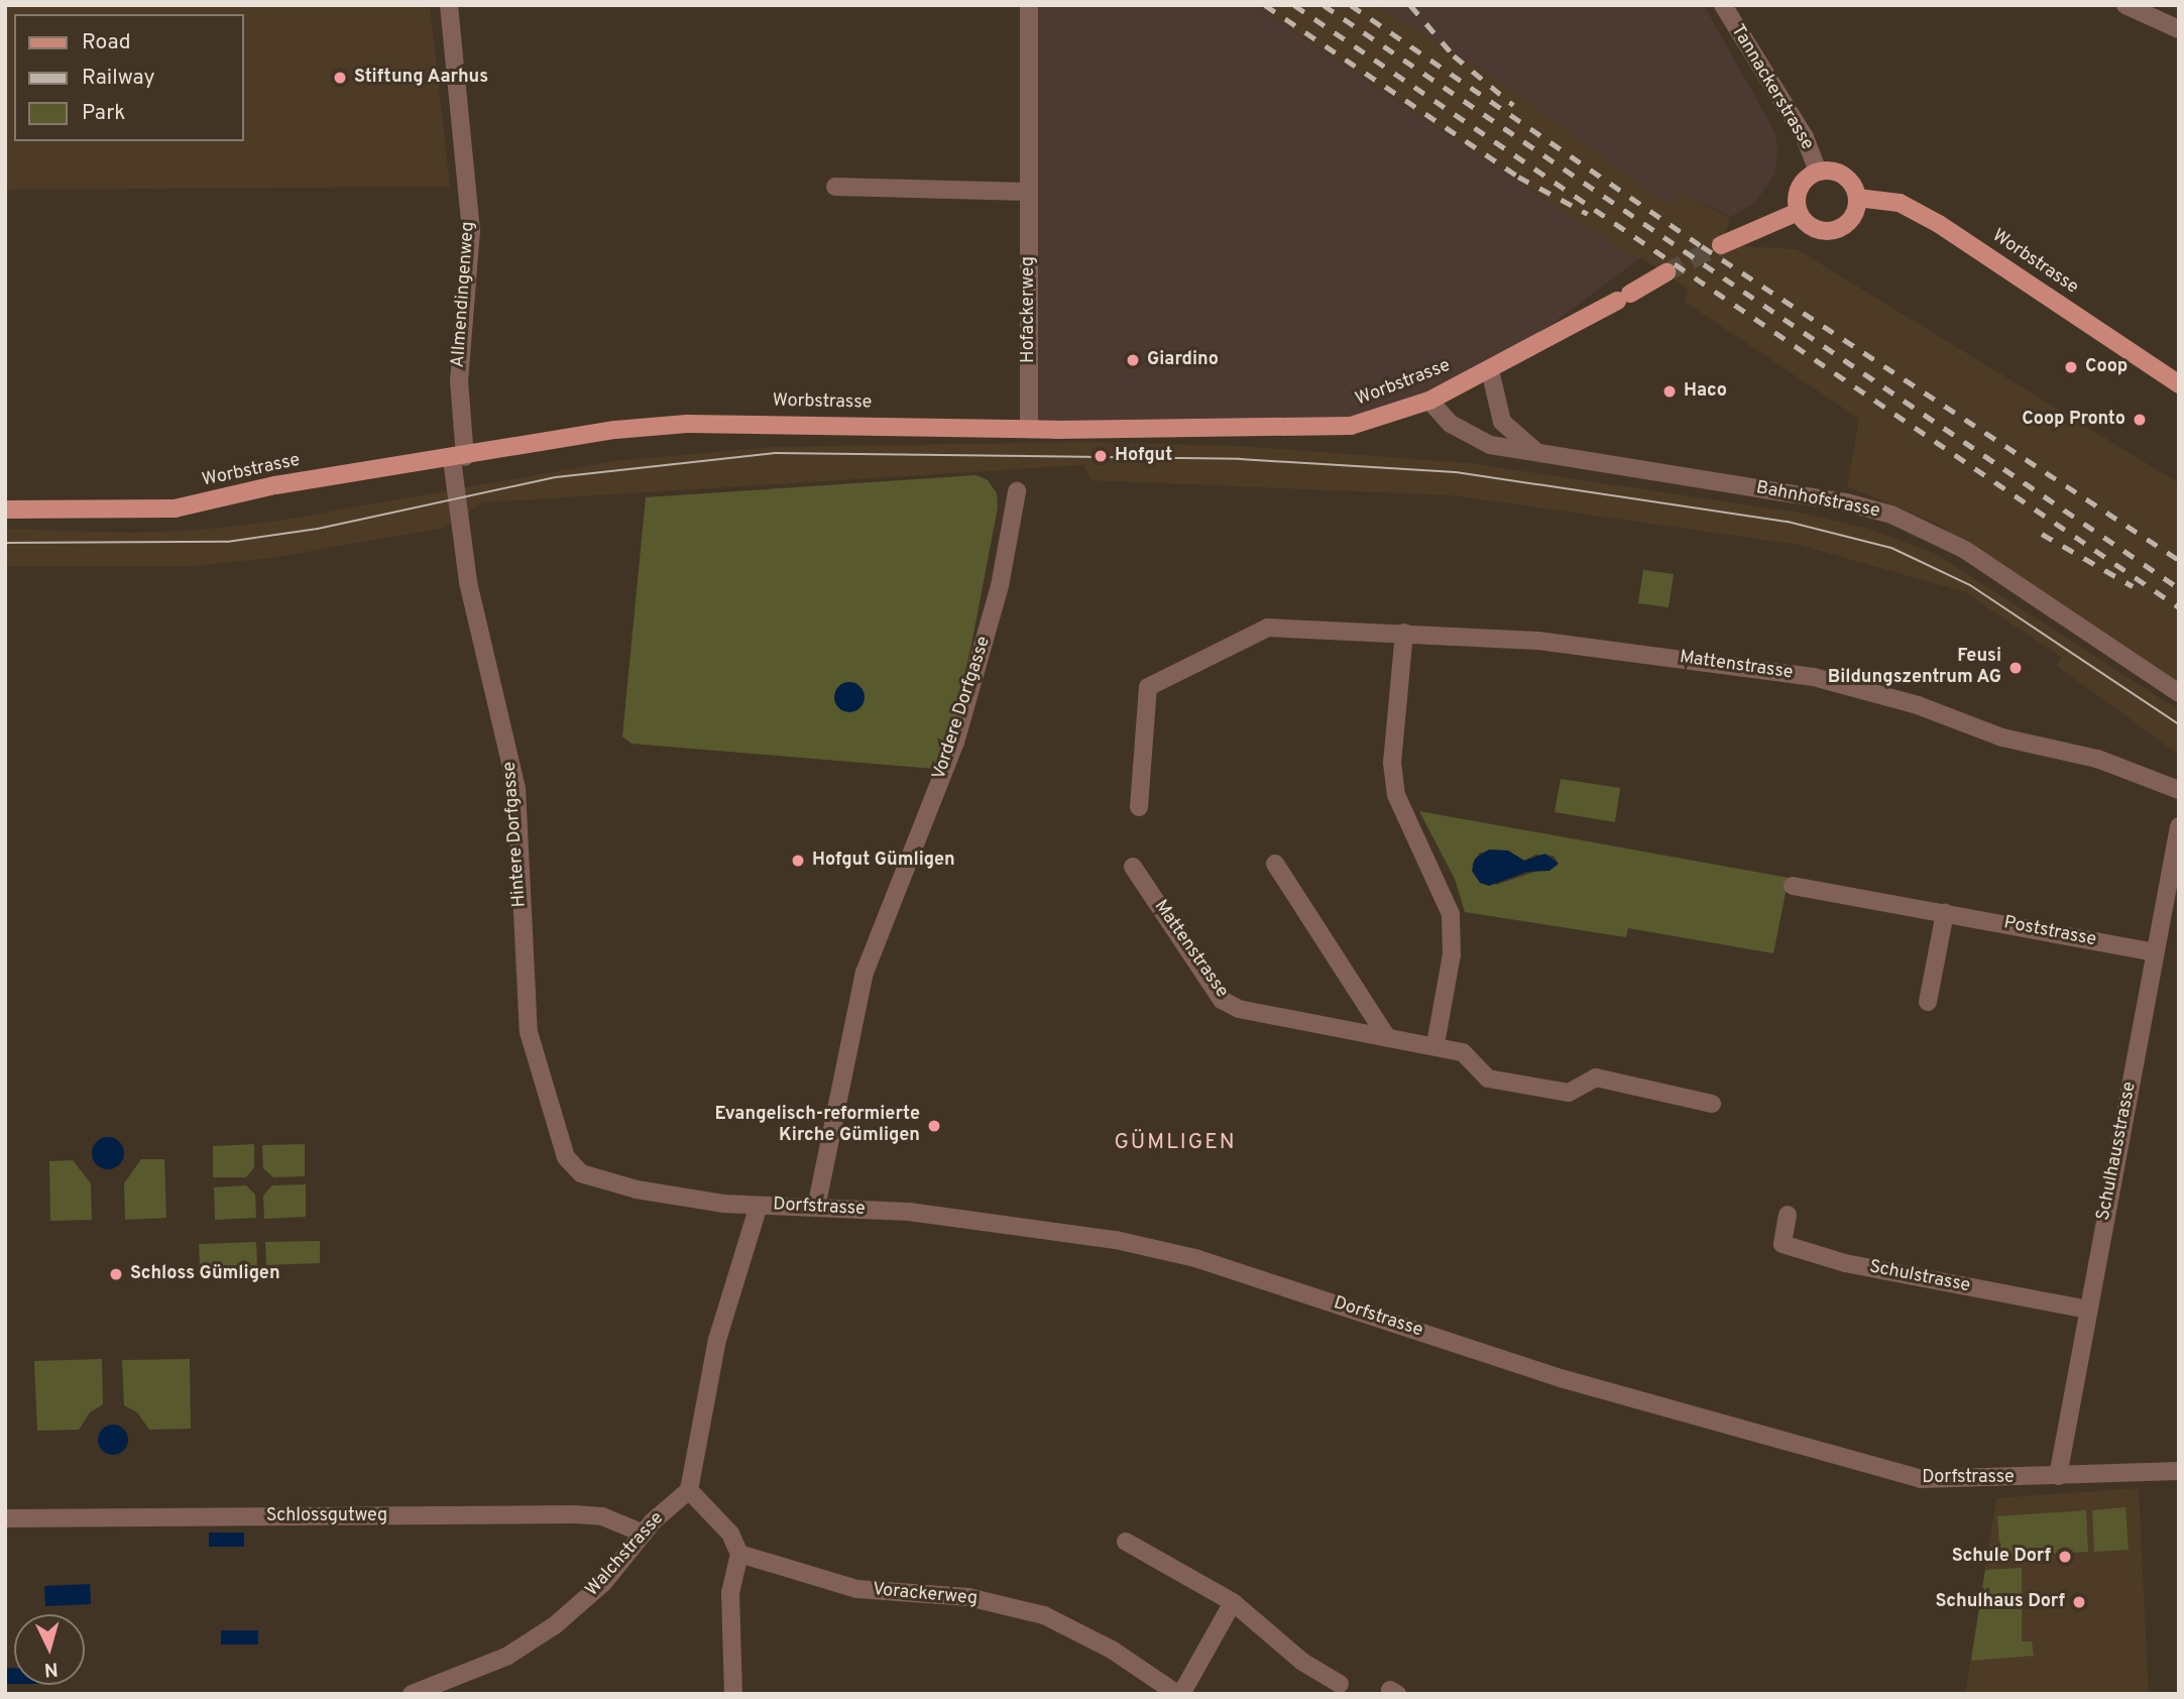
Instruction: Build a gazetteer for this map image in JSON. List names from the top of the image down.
{
  "streets": {
    "main road": ["Worbstrasse"],
    "street": [
      "Tannackerstrasse",
      "Allmendingenweg",
      "Hofackerweg",
      "Bahnhofstrasse",
      "Mattenstrasse",
      "Vordere Dorfgasse",
      "Hintere Dorfgasse",
      "Poststrasse",
      "Schulhausstrasse",
      "Dorfstrasse",
      "Schulstrasse",
      "Schlossgutweg",
      "Walchstrasse",
      "Vorackerweg"
    ]
  },
  "crossings": [
    ["Tannackerstrasse", "Worbstrasse"],
    ["Worbstrasse", "Allmendingenweg"],
    ["Worbstrasse", "Hofackerweg"],
    ["Worbstrasse", "Bahnhofstrasse"],
    ["Worbstrasse", "Hintere Dorfgasse"],
    ["Allmendingenweg", "Hintere Dorfgasse"],
    ["Vordere Dorfgasse", "Dorfstrasse"],
    ["Hintere Dorfgasse", "Dorfstrasse"],
    ["Poststrasse", "Schulhausstrasse"],
    ["Schulhausstrasse", "Dorfstrasse"],
    ["Schulhausstrasse", "Schulstrasse"],
    ["Schlossgutweg", "Walchstrasse"]
  ],
  "districts": ["GÜMLIGEN"],
  "places": [
    "Stiftung Aarhus",
    "Giardino",
    "Coop",
    "Haco",
    "Coop Pronto",
    "Hofgut",
    "Feusi Bildungszentrum AG",
    "Hofgut Gümligen",
    "Evangelisch-reformierte Kirche Gümligen",
    "Schloss Gümligen",
    "Schule Dorf",
    "Schulhaus Dorf"
  ],
  "legend": ["Road", "Railway", "Park"],
  "north": "bottom"
}
